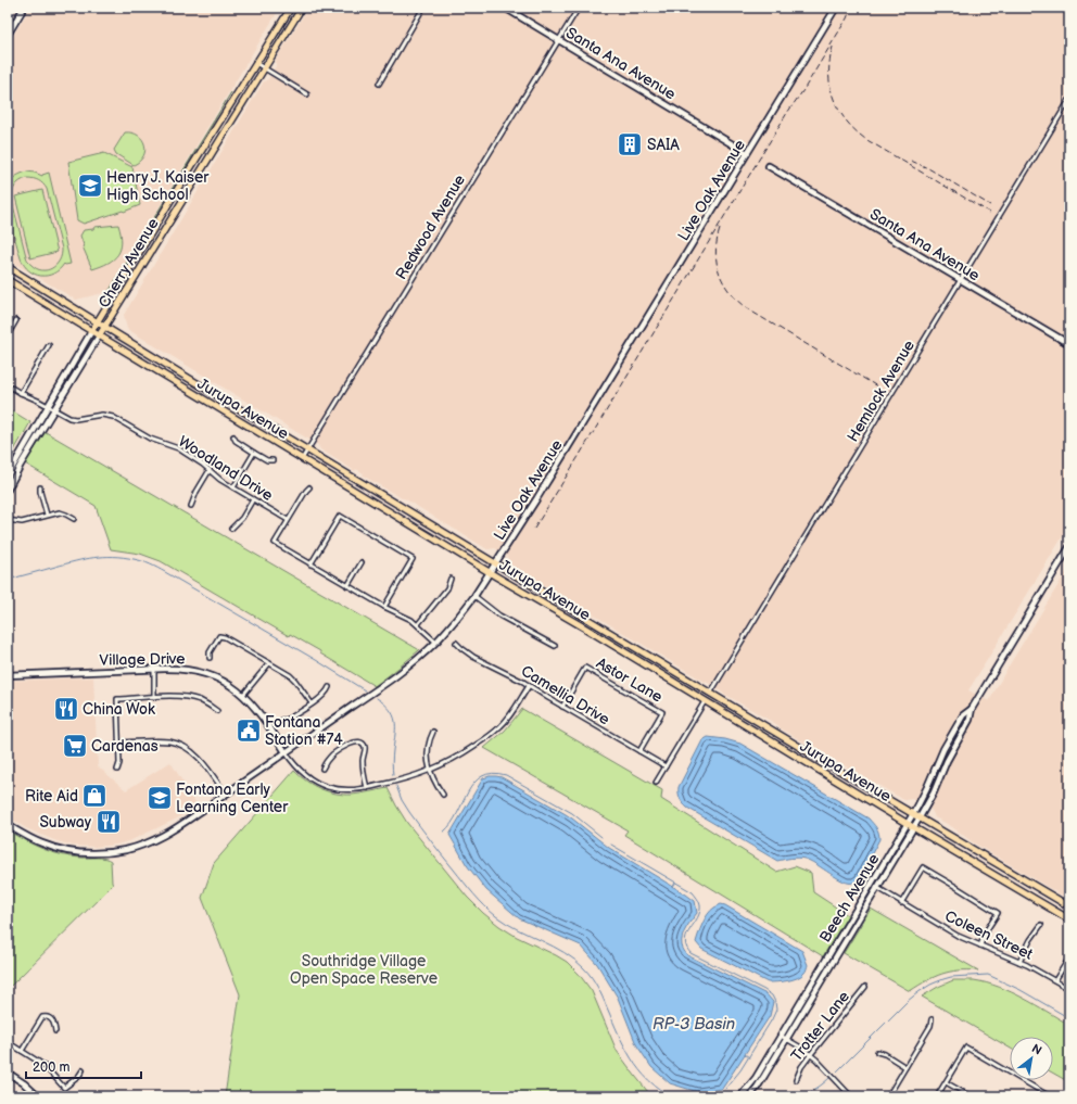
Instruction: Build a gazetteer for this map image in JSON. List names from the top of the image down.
{
  "streets": {
    "main road": ["Cherry Avenue", "Jurupa Avenue"],
    "street": [
      "Santa Ana Avenue",
      "Live Oak Avenue",
      "Redwood Avenue",
      "Hemlock Avenue",
      "Woodland Drive",
      "Village Drive",
      "Astor Lane",
      "Camellia Drive",
      "Beech Avenue",
      "Coleen Street",
      "Trotter Lane"
    ]
  },
  "crossings": [
    ["Santa Ana Avenue", "Live Oak Avenue"],
    ["Santa Ana Avenue", "Redwood Avenue"],
    ["Santa Ana Avenue", "Hemlock Avenue"],
    ["Live Oak Avenue", "Jurupa Avenue"],
    ["Live Oak Avenue", "Village Drive"],
    ["Redwood Avenue", "Jurupa Avenue"],
    ["Cherry Avenue", "Jurupa Avenue"],
    ["Cherry Avenue", "Woodland Drive"],
    ["Hemlock Avenue", "Jurupa Avenue"],
    ["Jurupa Avenue", "Beech Avenue"],
    ["Village Drive", "Camellia Drive"],
    ["Astor Lane", "Camellia Drive"],
    ["Beech Avenue", "Coleen Street"]
  ],
  "water": ["RP-3 Basin"],
  "parks": ["Southridge Village Open Space Reserve"],
  "places": {
    "building": ["SAIA"],
    "school or university": ["Henry J. Kaiser High School", "Fontana Early Learning Center"],
    "restaurant": ["China Wok", "Subway"],
    "public building": ["Fontana Station #74"],
    "supermarket": ["Cardenas"],
    "shop": ["Rite Aid"]
  },
  "scale_bar": "200 m",
  "north": "top right"
}
